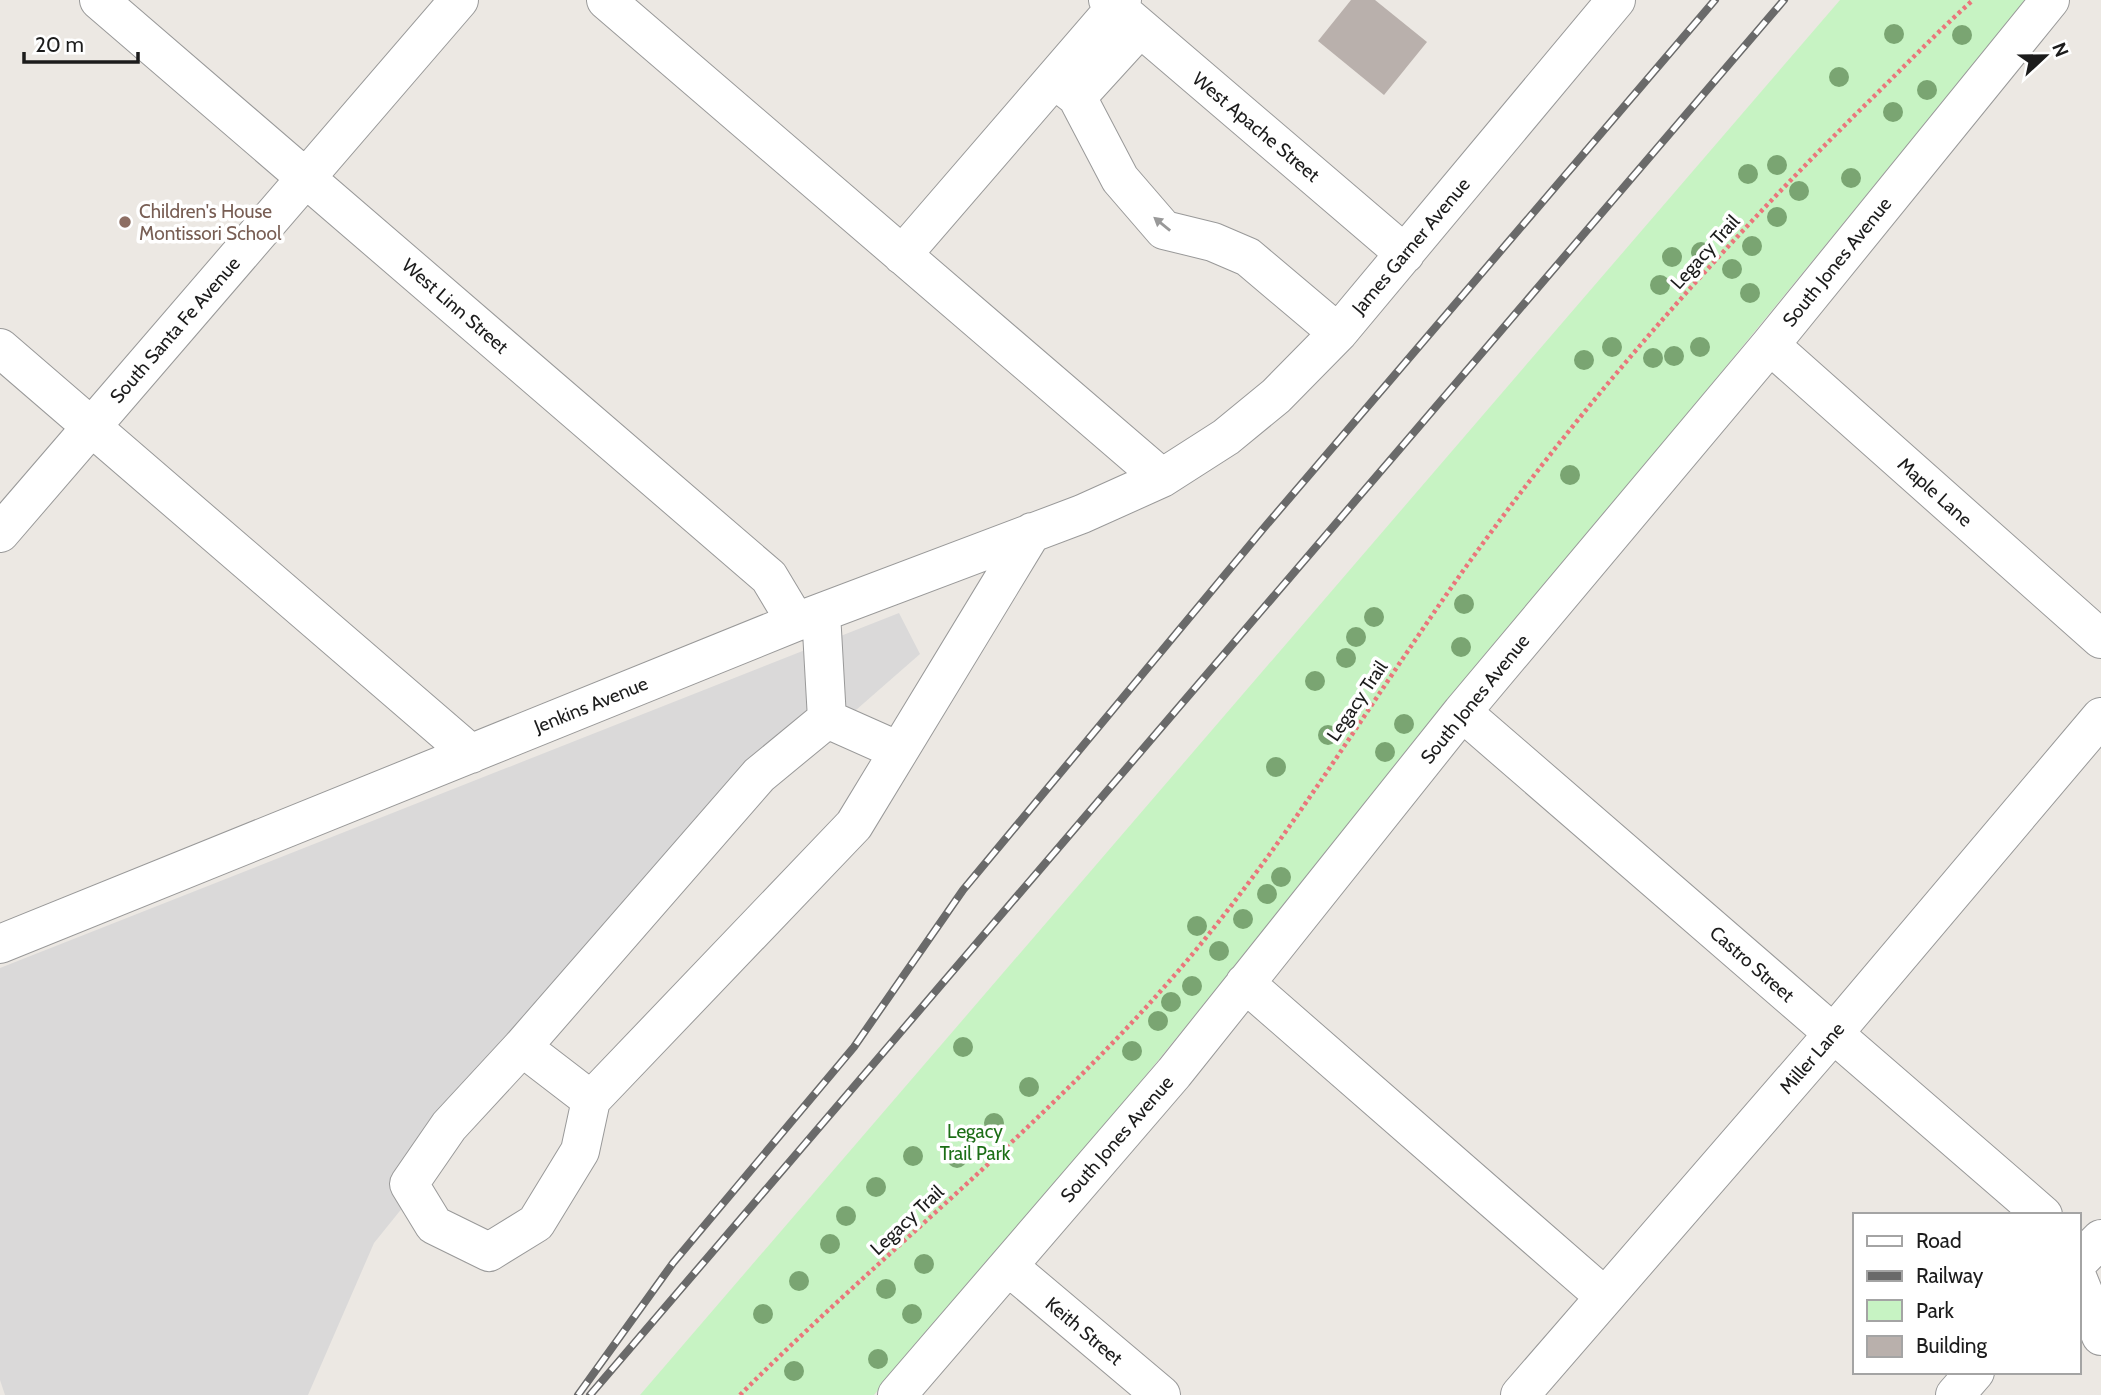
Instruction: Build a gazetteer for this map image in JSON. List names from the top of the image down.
{
  "streets": {
    "street": [
      "West Apache Street",
      "James Garner Avenue",
      "South Jones Avenue",
      "West Linn Street",
      "South Santa Fe Avenue",
      "Maple Lane",
      "Jenkins Avenue",
      "Castro Street",
      "Miller Lane",
      "Keith Street"
    ],
    "path": ["Legacy Trail"]
  },
  "crossings": [
    ["West Apache Street", "James Garner Avenue"],
    ["James Garner Avenue", "Jenkins Avenue"],
    ["South Jones Avenue", "Maple Lane"],
    ["South Jones Avenue", "Castro Street"],
    ["South Jones Avenue", "Keith Street"],
    ["West Linn Street", "South Santa Fe Avenue"],
    ["West Linn Street", "Jenkins Avenue"],
    ["Castro Street", "Miller Lane"]
  ],
  "parks": ["Legacy Trail Park"],
  "places": ["Children's House Montissori School"],
  "legend": [
    "Road",
    "Railway",
    "Park",
    "Building"
  ],
  "scale_bar": "20 m",
  "north": "right"
}
